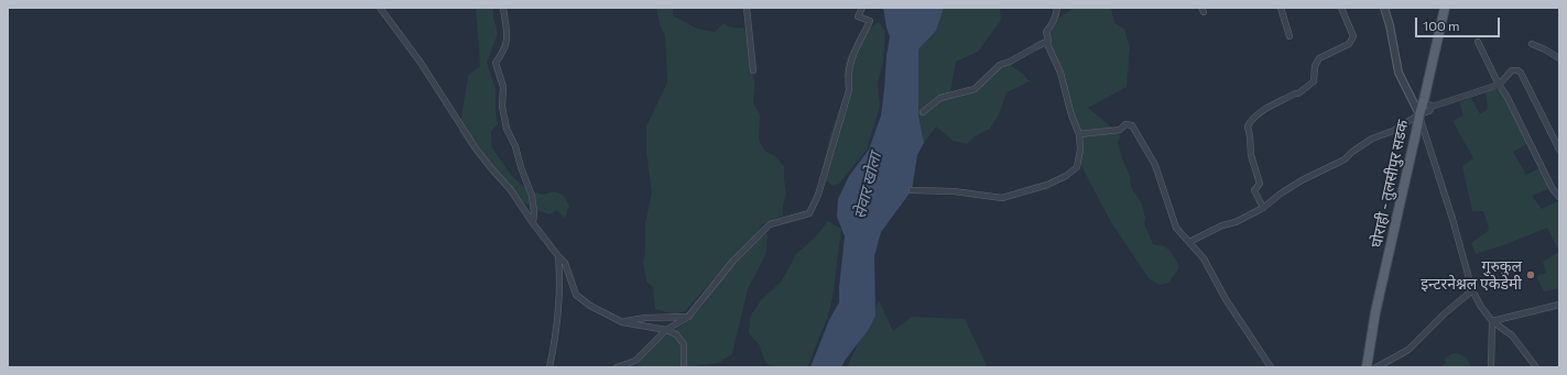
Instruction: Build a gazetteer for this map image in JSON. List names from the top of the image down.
{
  "streets": {
    "main road": ["घोराही - तुलसीपुर सडक"]
  },
  "water": ["सेवार खोला"],
  "places": ["गुरुकुल इन्टरनेश्नल एकेडेमी"],
  "scale_bar": "100 m"
}
